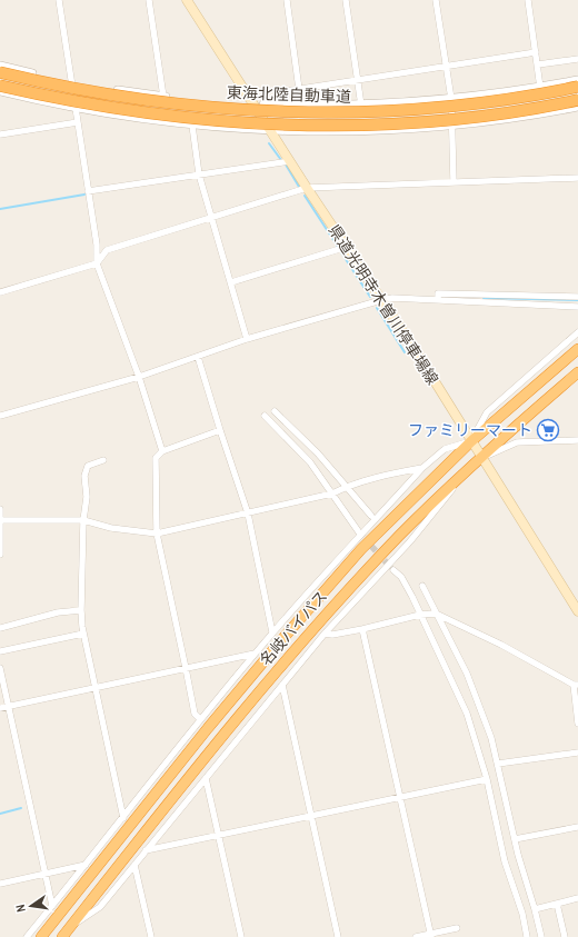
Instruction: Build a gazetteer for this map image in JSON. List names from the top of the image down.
{
  "streets": {
    "highway": ["東海北陸自動車道", "名岐バイパス"],
    "main road": ["県道光明寺木曽川停車場線"]
  },
  "crossings": [
    ["県道光明寺木曽川停車場線", "名岐バイパス"]
  ],
  "places": {
    "supermarket": ["ファミリーマート"]
  },
  "north": "left"
}
